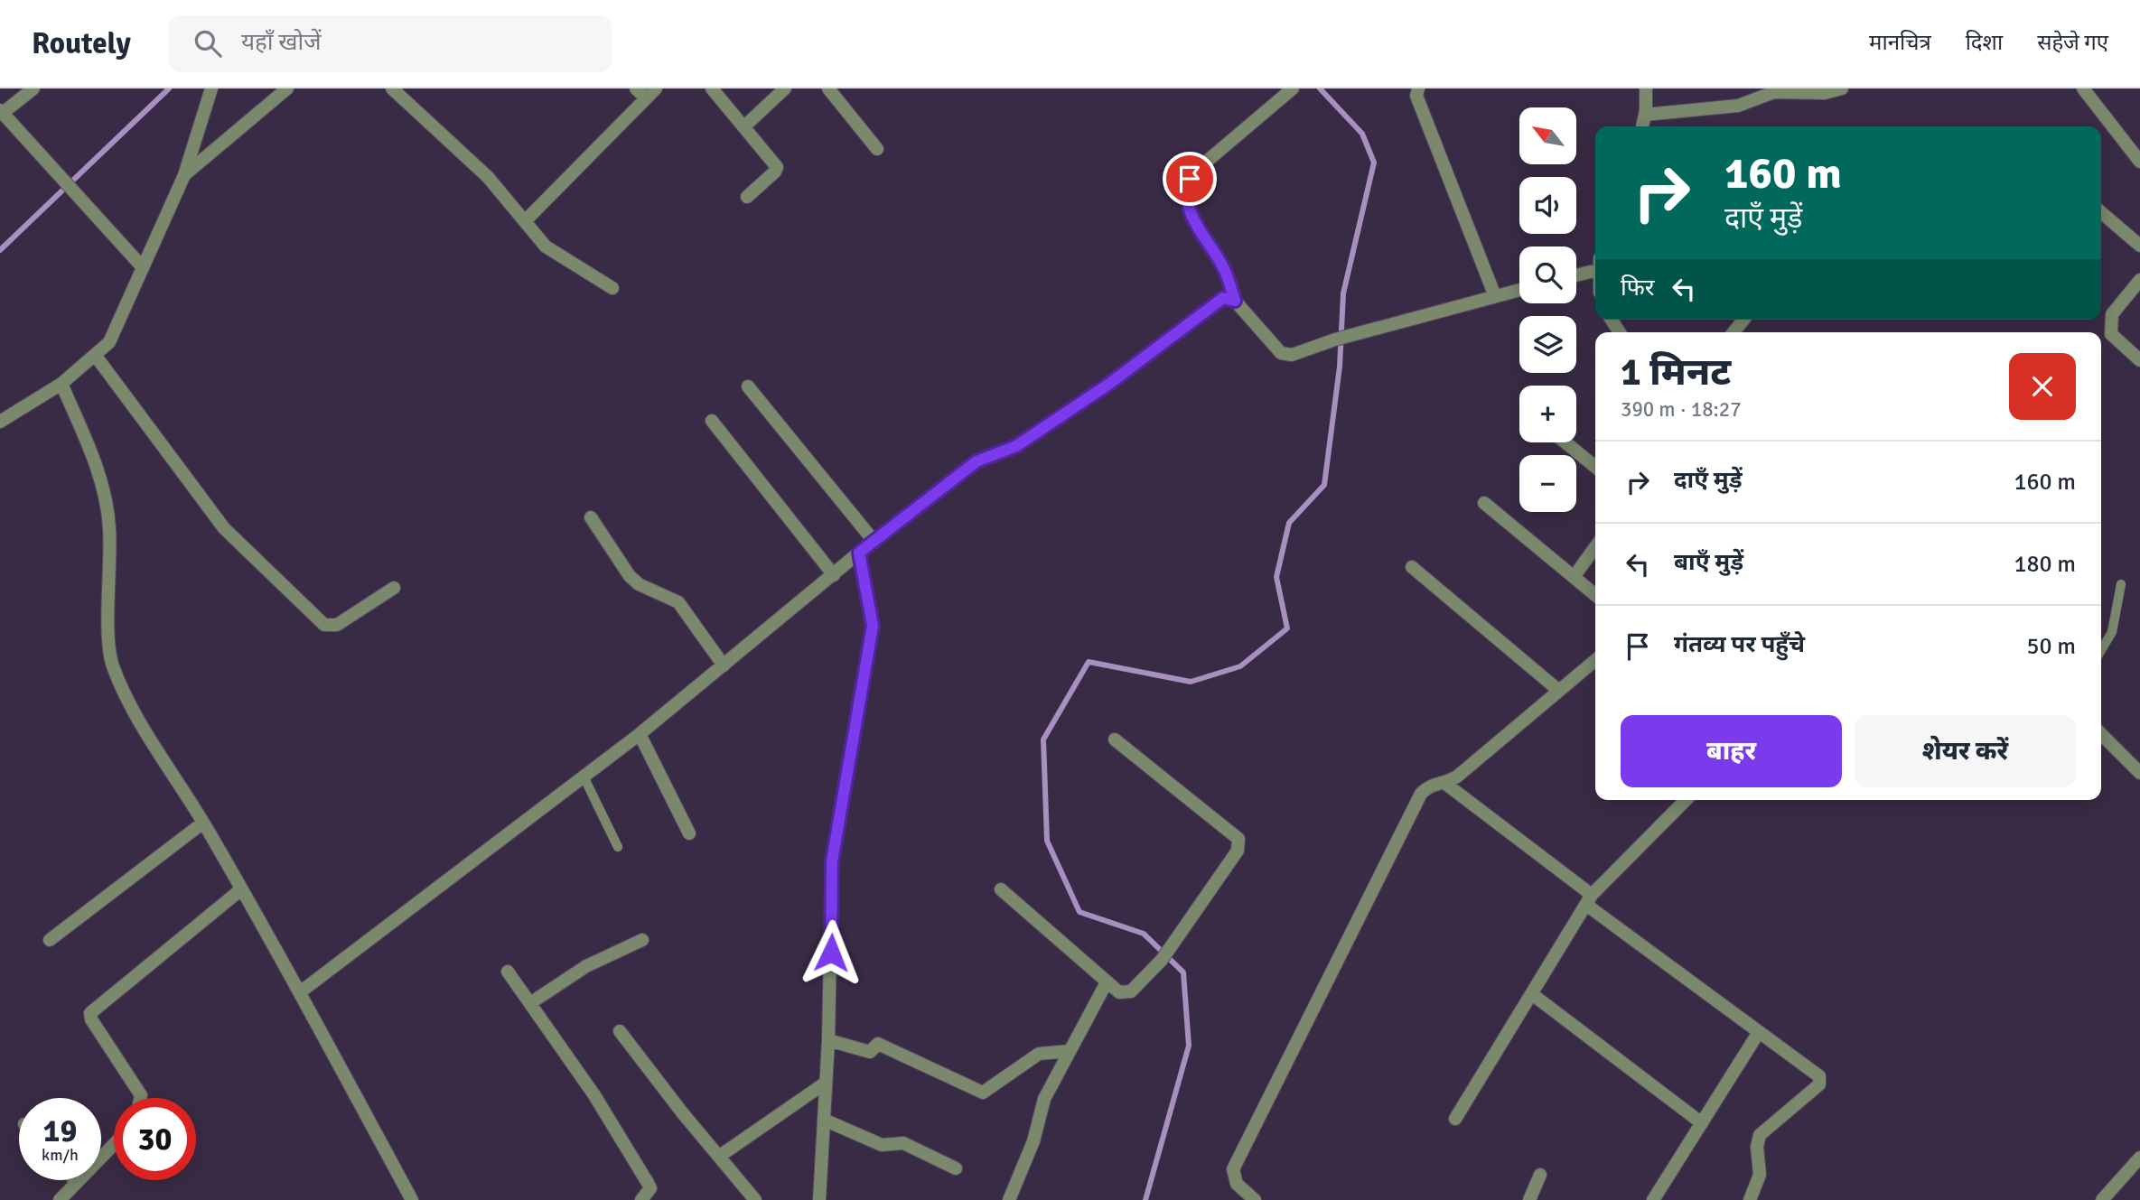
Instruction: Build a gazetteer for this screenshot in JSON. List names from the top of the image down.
{
  "north": "top left",
  "page": {
    "header": "Routely",
    "search": "यहाँ खोजें",
    "nav": ["मानचित्र", "दिशा", "सहेजे गए"],
    "map_buttons": ["+", "−"],
    "turn": ["160 m", "दाएँ मुड़ें"],
    "then": "फिर",
    "heading": ["1 मिनट", "390 m · 18:27"],
    "list": [
      {
        "name": "दाएँ मुड़ें",
        "value": "160 m"
      },
      {
        "name": "बाएँ मुड़ें",
        "value": "180 m"
      },
      {
        "name": "गंतव्य पर पहुँचे",
        "value": "50 m"
      }
    ],
    "buttons": ["बाहर", "शेयर करें"],
    "speed": "19 km/h",
    "limit": "30"
  }
}
